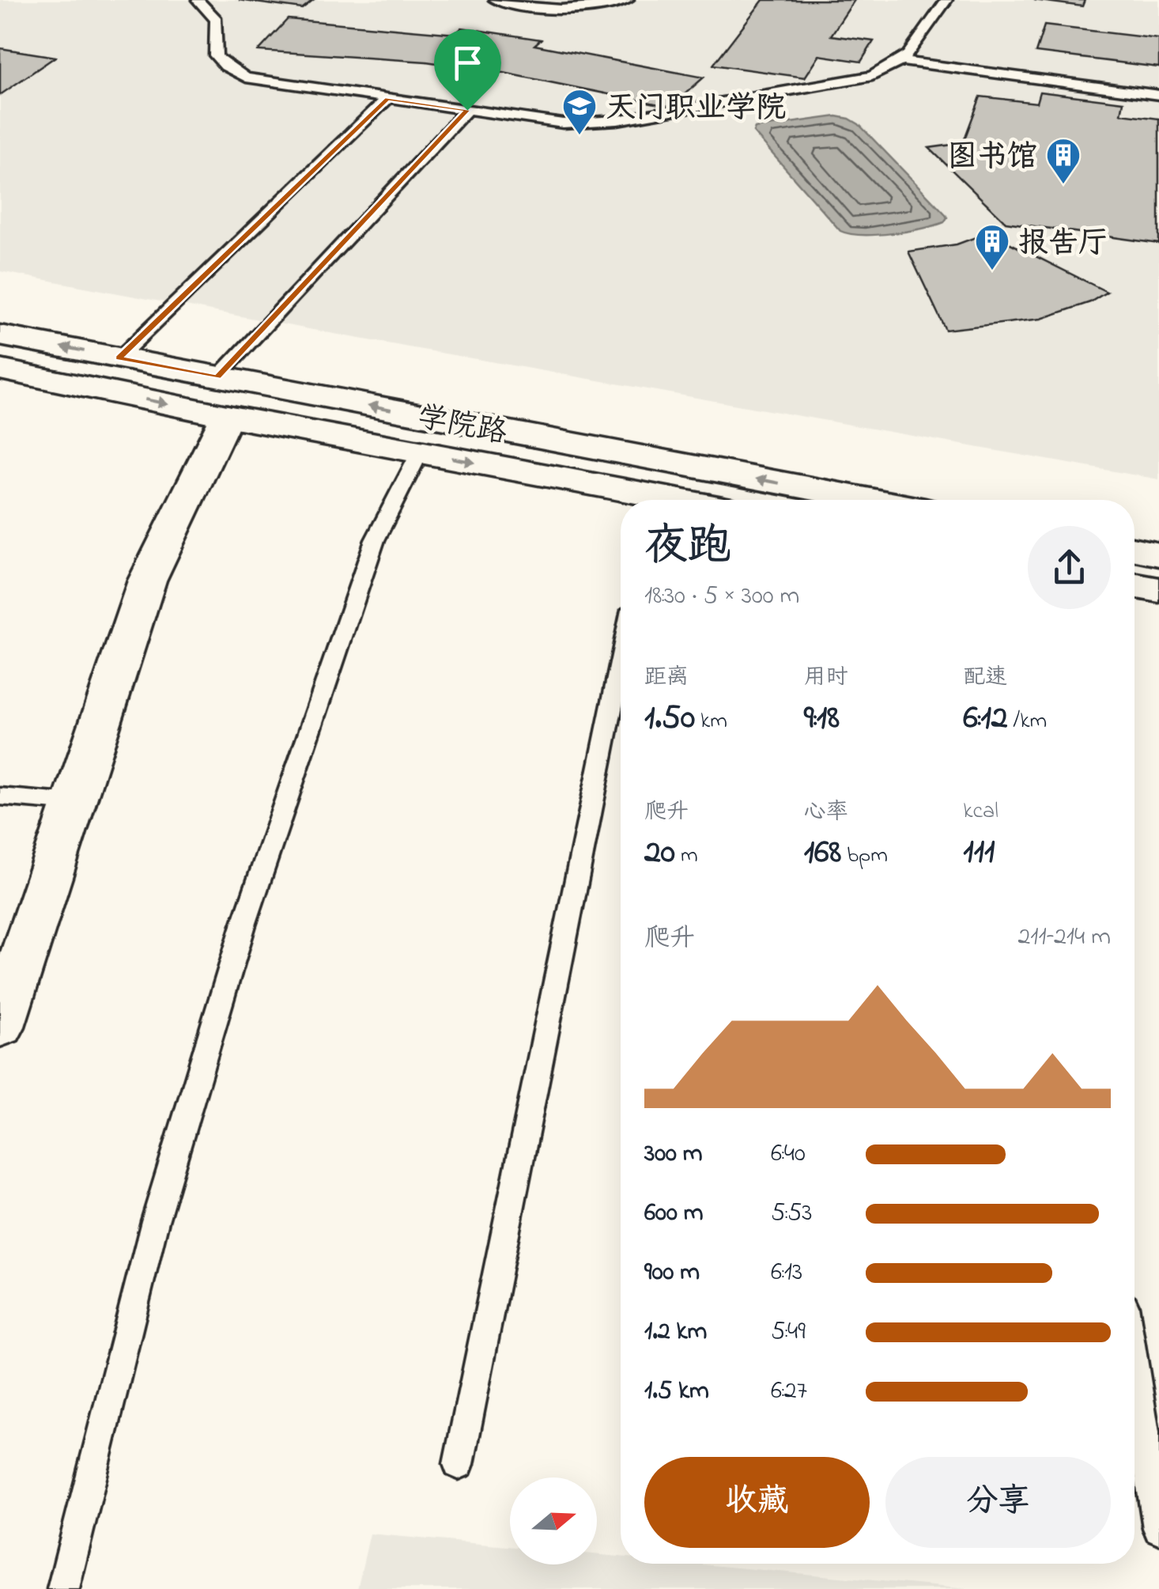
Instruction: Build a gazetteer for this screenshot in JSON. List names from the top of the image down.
{
  "streets": {
    "main road": ["学院路"]
  },
  "places": {
    "school or university": ["天门职业学院"],
    "building": ["图书馆", "报告厅"]
  },
  "north": "right",
  "page": {
    "heading": ["夜跑", "18:30 · 5 × 300 m"],
    "stats": [
      ["距离", "1.50 km"],
      ["用时", "9:18"],
      ["配速", "6:12 /km"],
      ["爬升", "20 m"],
      ["心率", "168 bpm"],
      ["kcal", "111"]
    ],
    "chart": ["爬升", "211–214 m"],
    "list": [
      {
        "name": "300 m",
        "note": "6:40"
      },
      {
        "name": "600 m",
        "note": "5:53"
      },
      {
        "name": "900 m",
        "note": "6:13"
      },
      {
        "name": "1.2 km",
        "note": "5:49"
      },
      {
        "name": "1.5 km",
        "note": "6:27"
      }
    ],
    "buttons": ["收藏", "分享"]
  }
}
